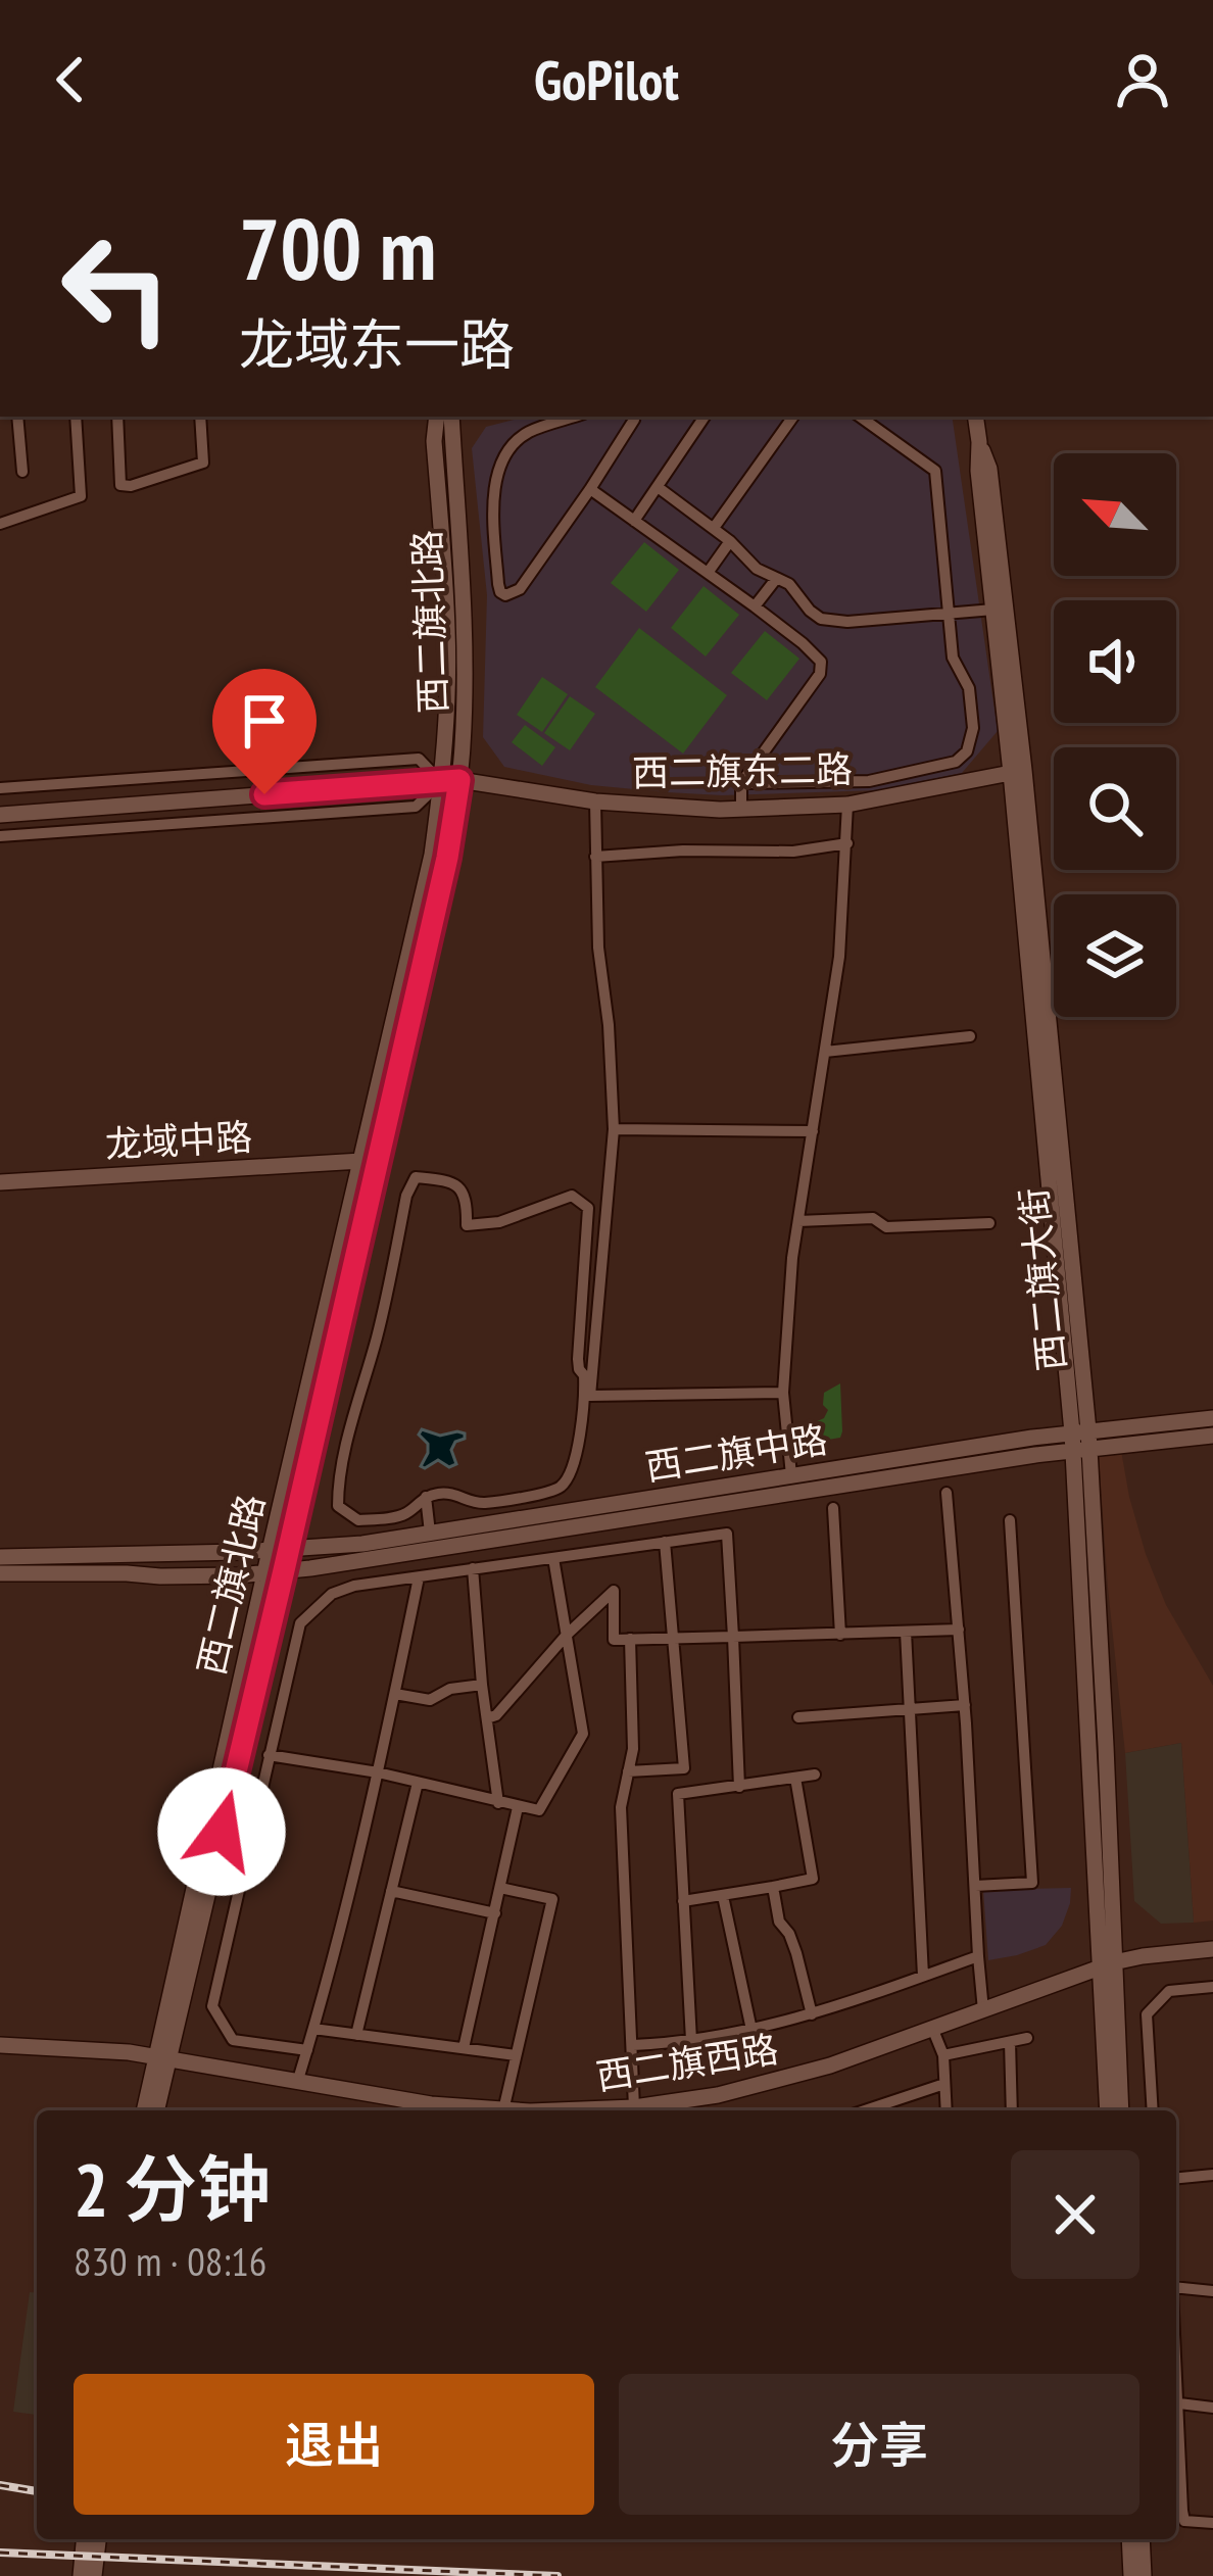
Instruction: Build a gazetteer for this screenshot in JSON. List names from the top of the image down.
{
  "streets": {
    "main road": [
      "西二旗北路",
      "西二旗东二路",
      "龙域中路",
      "西二旗大街",
      "西二旗中路",
      "西二旗西路"
    ]
  },
  "crossings": [
    ["西二旗北路", "西二旗东二路"],
    ["西二旗北路", "龙域中路"],
    ["西二旗北路", "西二旗中路"],
    ["西二旗北路", "西二旗西路"],
    ["西二旗东二路", "西二旗大街"],
    ["西二旗大街", "西二旗中路"],
    ["西二旗大街", "西二旗西路"]
  ],
  "north": "top left",
  "page": {
    "header": "GoPilot",
    "turn": ["700 m", "龙域东一路"],
    "heading": ["2 分钟", "830 m · 08:16"],
    "buttons": ["退出", "分享"]
  }
}
